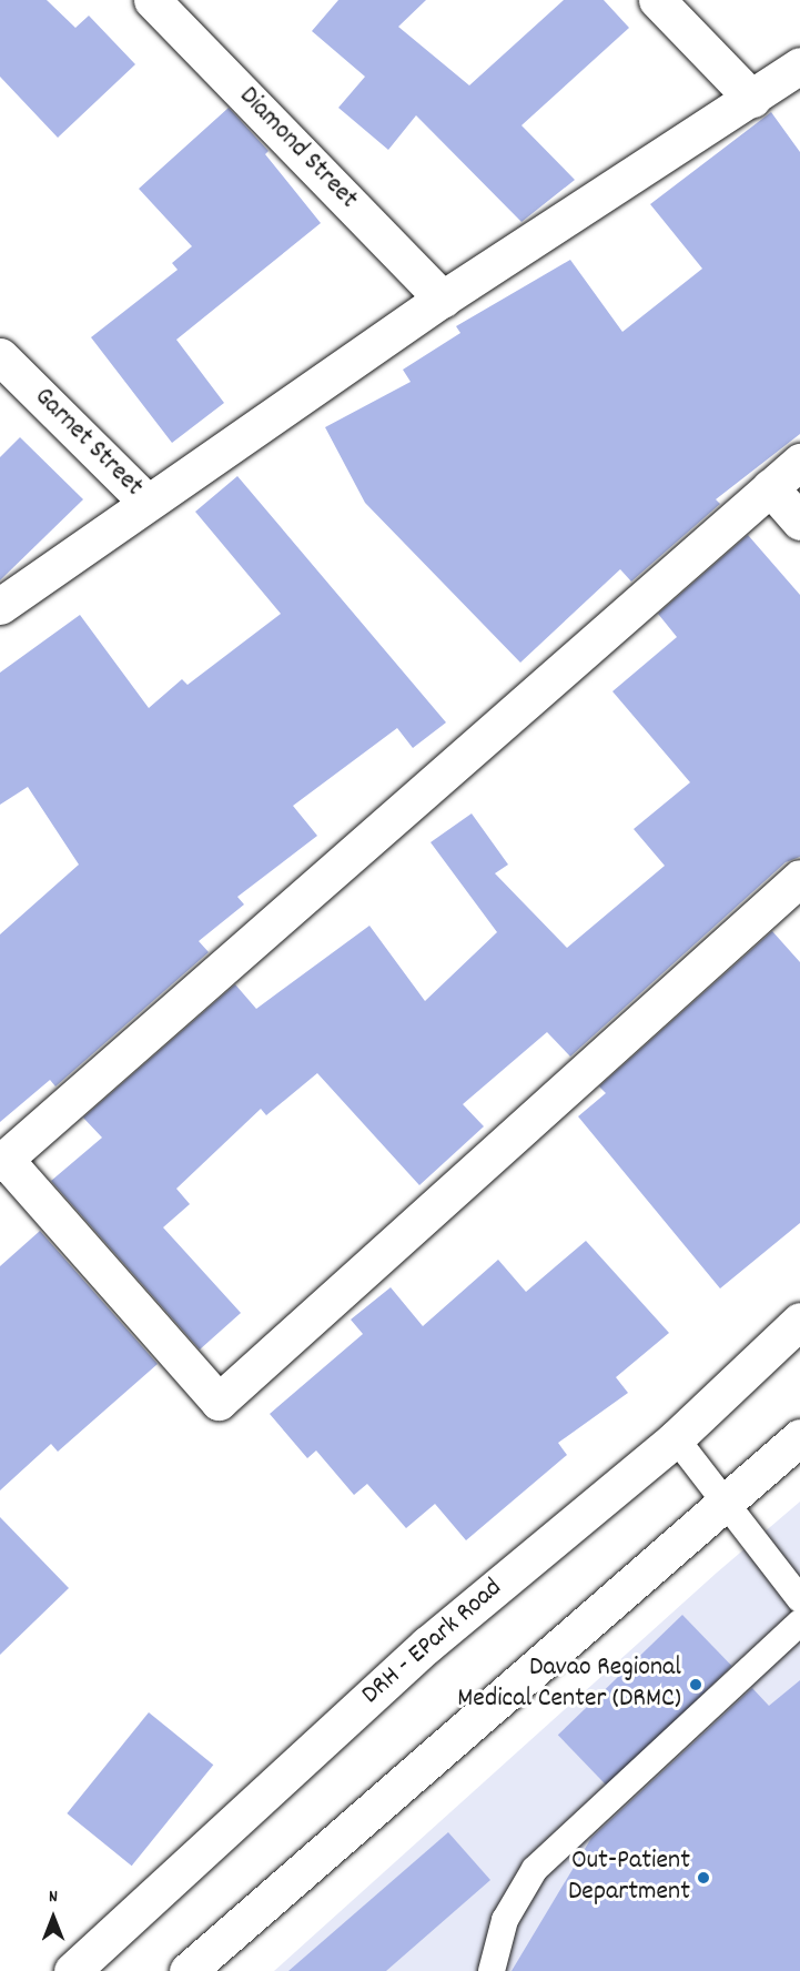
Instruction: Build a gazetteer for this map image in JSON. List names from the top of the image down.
{
  "streets": {
    "street": ["Diamond Street", "Garnet Street", "DRH - EPark Road"]
  },
  "places": ["Davao Regional Medical Center (DRMC)", "Out-Patient Department"],
  "north": "top"
}
